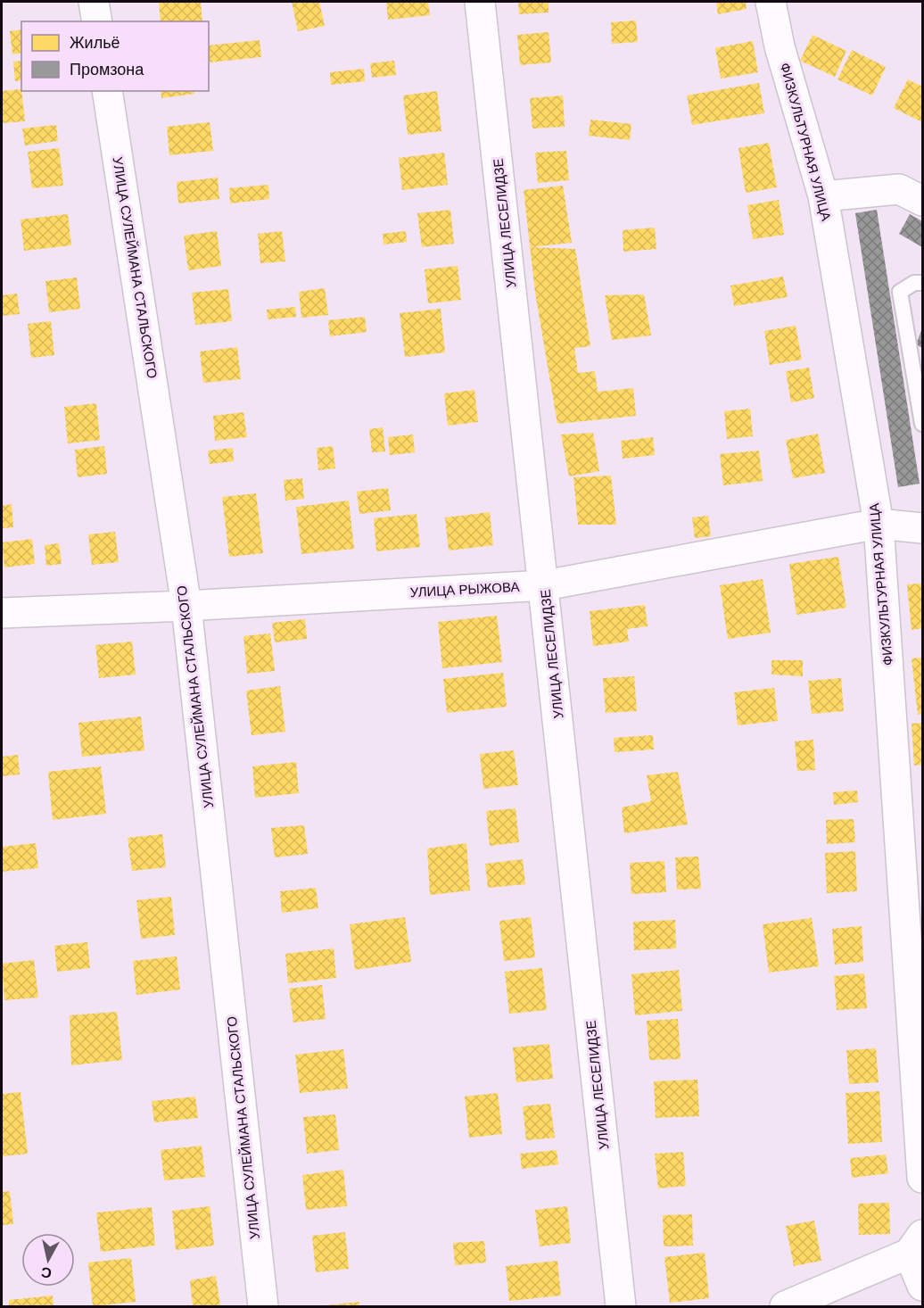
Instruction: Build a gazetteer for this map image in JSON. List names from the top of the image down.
{
  "streets": {
    "street": [
      "ФИЗКУЛЬТУРНАЯ УЛИЦА",
      "УЛИЦА ЛЕСЕЛИДЗЕ",
      "УЛИЦА СУЛЕЙМАНА СТАЛЬСКОГО",
      "УЛИЦА РЫЖОВА"
    ]
  },
  "crossings": [
    ["ФИЗКУЛЬТУРНАЯ УЛИЦА", "УЛИЦА РЫЖОВА"],
    ["УЛИЦА ЛЕСЕЛИДЗЕ", "УЛИЦА РЫЖОВА"],
    ["УЛИЦА СУЛЕЙМАНА СТАЛЬСКОГО", "УЛИЦА РЫЖОВА"]
  ],
  "legend": ["Жильё", "Промзона"],
  "north": "bottom"
}
